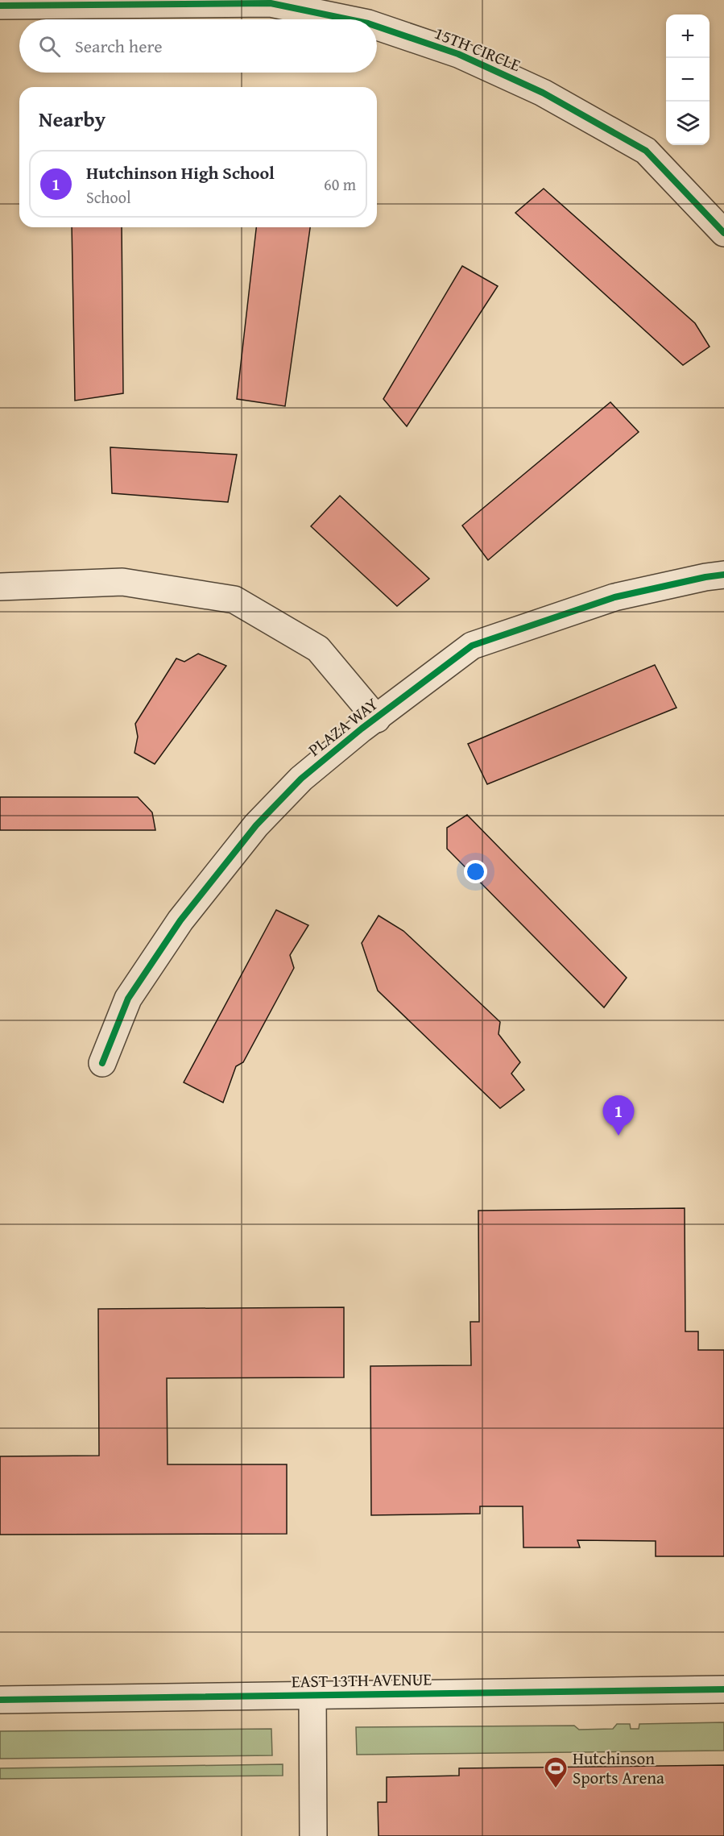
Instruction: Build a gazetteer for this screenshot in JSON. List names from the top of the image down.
{
  "streets": {
    "street": ["15TH CIRCLE", "PLAZA WAY", "EAST 13TH AVENUE"]
  },
  "places": {
    "sports": ["Hutchinson Sports Arena"]
  },
  "page": {
    "map_buttons": ["+", "−"],
    "search": "Search here",
    "heading": "Nearby",
    "list": [
      {
        "mark": "1",
        "name": "Hutchinson High School",
        "note": "School",
        "value": "60 m"
      }
    ],
    "pins": "1"
  }
}
